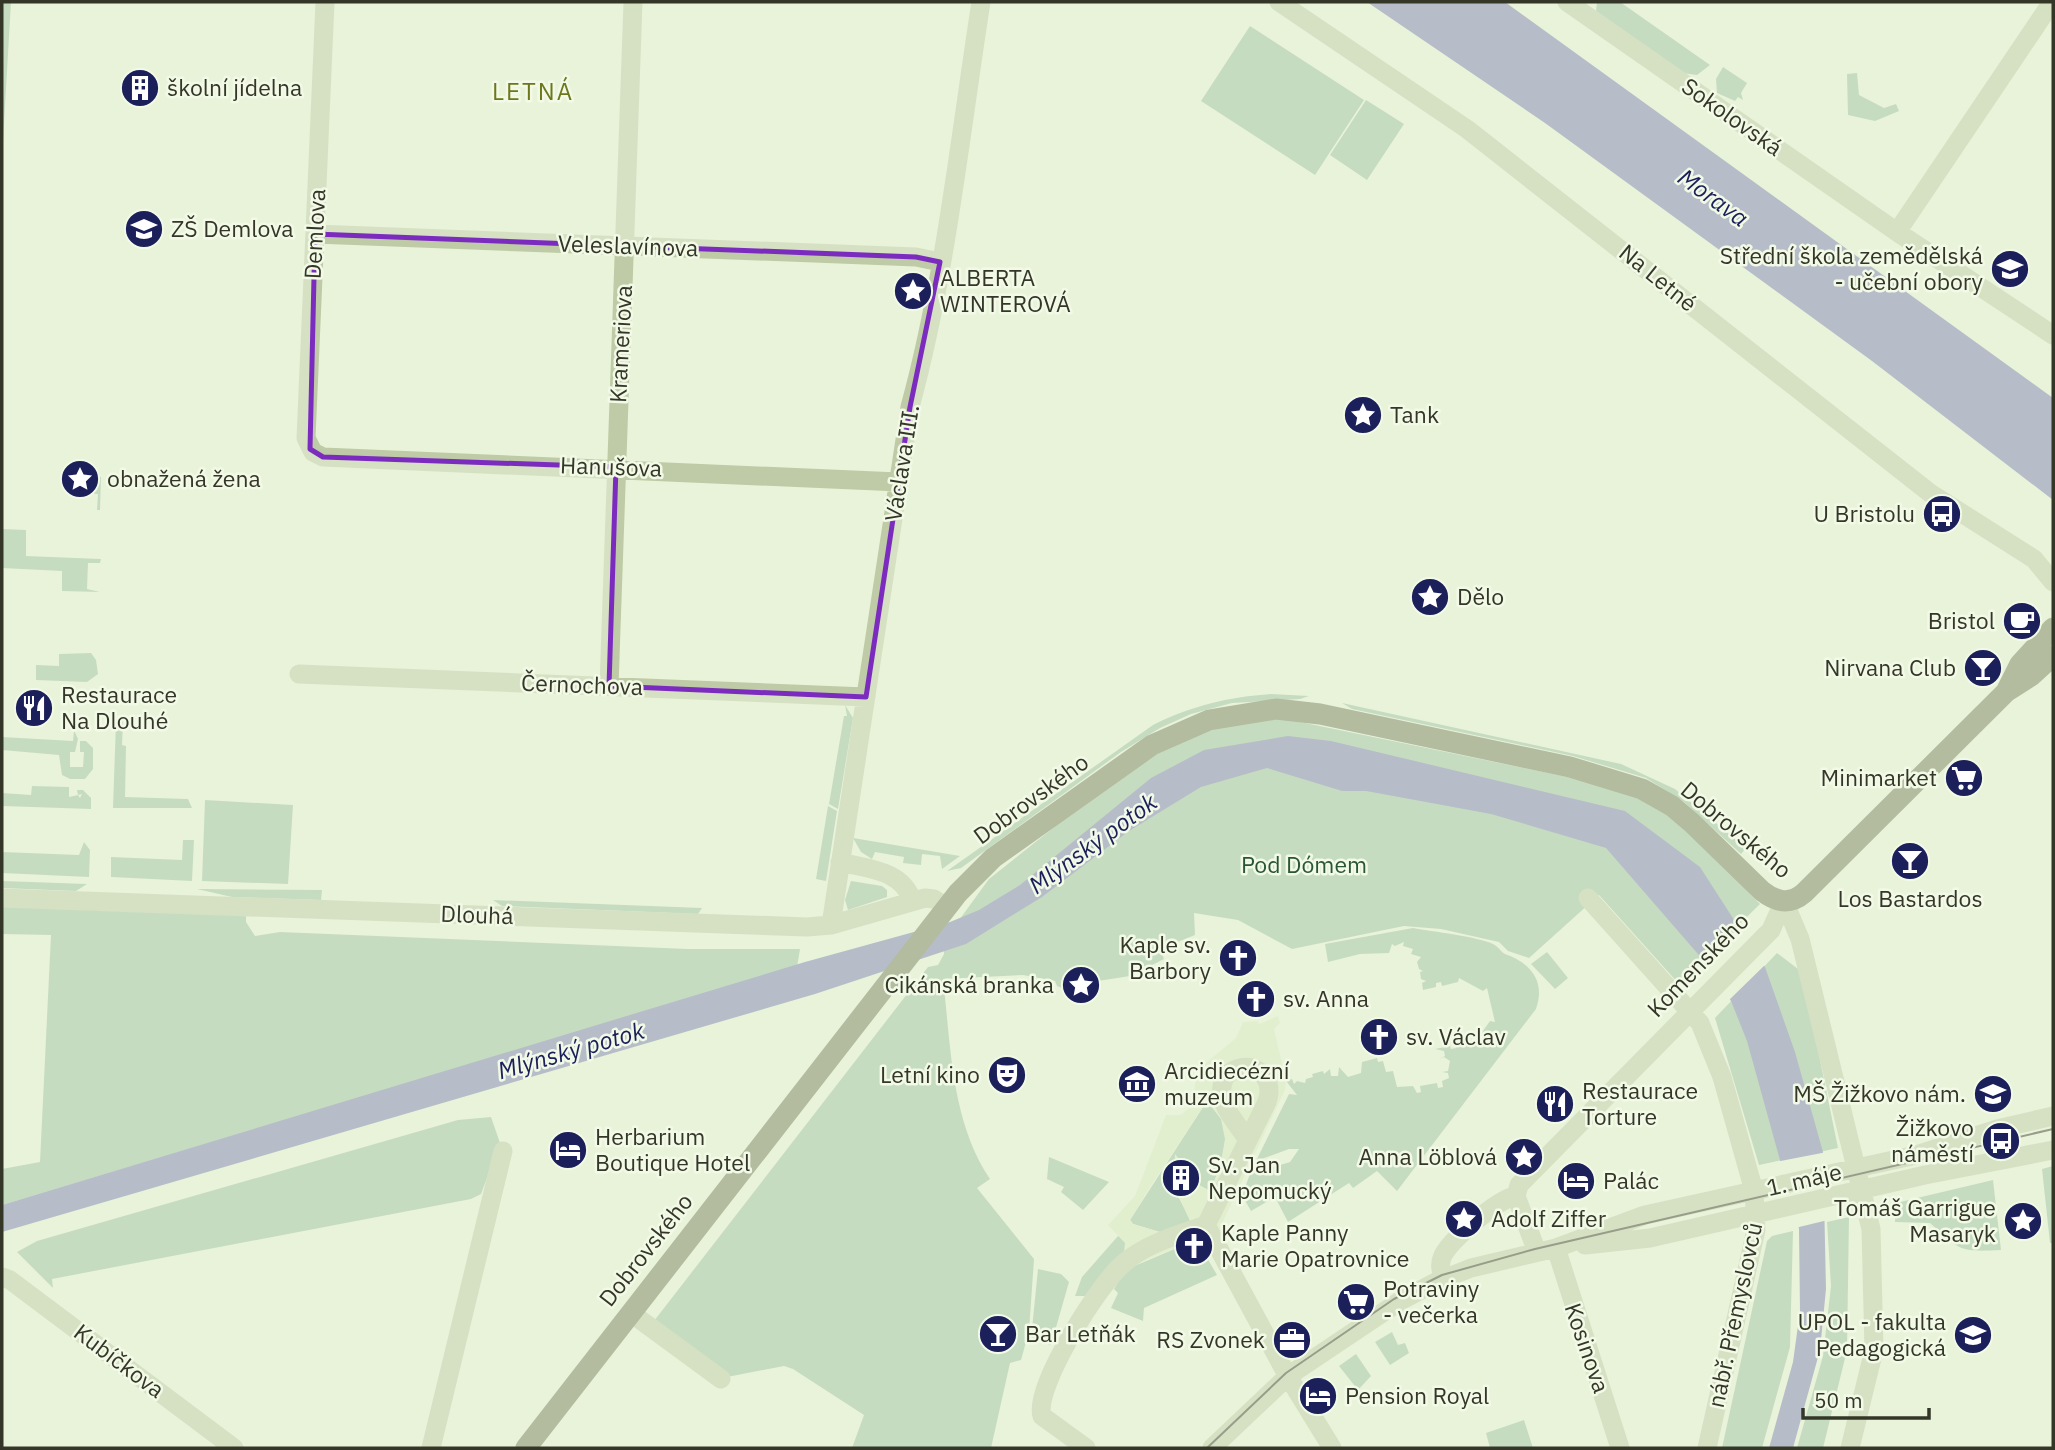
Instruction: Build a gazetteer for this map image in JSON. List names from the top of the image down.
{
  "streets": {
    "main road": ["Dobrovského"],
    "street": [
      "Sokolovská",
      "Demlova",
      "Veleslavínova",
      "Na Letné",
      "Krameriova",
      "Václava III.",
      "Hanušova",
      "Černochova",
      "Dlouhá",
      "Komenského",
      "1. máje",
      "nábř. Přemyslovců",
      "Kosinova",
      "Kubíčkova"
    ]
  },
  "crossings": [
    ["Demlova", "Veleslavínova"],
    ["Demlova", "Hanušova"],
    ["Veleslavínova", "Krameriova"],
    ["Veleslavínova", "Václava III."],
    ["Krameriova", "Hanušova"],
    ["Krameriova", "Černochova"],
    ["Václava III.", "Hanušova"],
    ["Václava III.", "Černochova"],
    ["Václava III.", "Dlouhá"],
    ["Dobrovského", "Dlouhá"],
    ["Dobrovského", "Komenského"],
    ["Komenského", "1. máje"],
    ["Komenského", "nábř. Přemyslovců"],
    ["Komenského", "Kosinova"],
    ["1. máje", "nábř. Přemyslovců"],
    ["1. máje", "Kosinova"]
  ],
  "districts": ["LETNÁ"],
  "water": ["Morava", "Mlýnský potok"],
  "parks": ["Pod Dómem"],
  "places": {
    "building": ["školní jídelna", "Sv. Jan Nepomucký"],
    "school or university": [
      "ZŠ Demlova",
      "Střední škola zemědělská - učební obory",
      "MŠ Žižkovo nám.",
      "UPOL - fakulta Pedagogická"
    ],
    "place": [
      "ALBERTA WINTEROVÁ",
      "Tank",
      "obnažená žena",
      "Dělo",
      "Cikánská branka",
      "Anna Löblová",
      "Adolf Ziffer",
      "Tomáš Garrigue Masaryk"
    ],
    "bus stop": ["U Bristolu", "Žižkovo náměstí"],
    "cafe": ["Bristol"],
    "bar": ["Nirvana Club", "Los Bastardos", "Bar Letňák"],
    "restaurant": ["Restaurace Na Dlouhé", "Restaurace Torture"],
    "supermarket": ["Minimarket", "Potraviny - večerka"],
    "church": [
      "Kaple sv. Barbory",
      "sv. Anna",
      "sv. Václav",
      "Kaple Panny Marie Opatrovnice"
    ],
    "theatre": ["Letní kino"],
    "museum": ["Arcidiecézní muzeum"],
    "hotel": ["Herbarium Boutique Hotel", "Palác", "Pension Royal"],
    "office": ["RS Zvonek"]
  },
  "scale_bar": "50 m"
}
